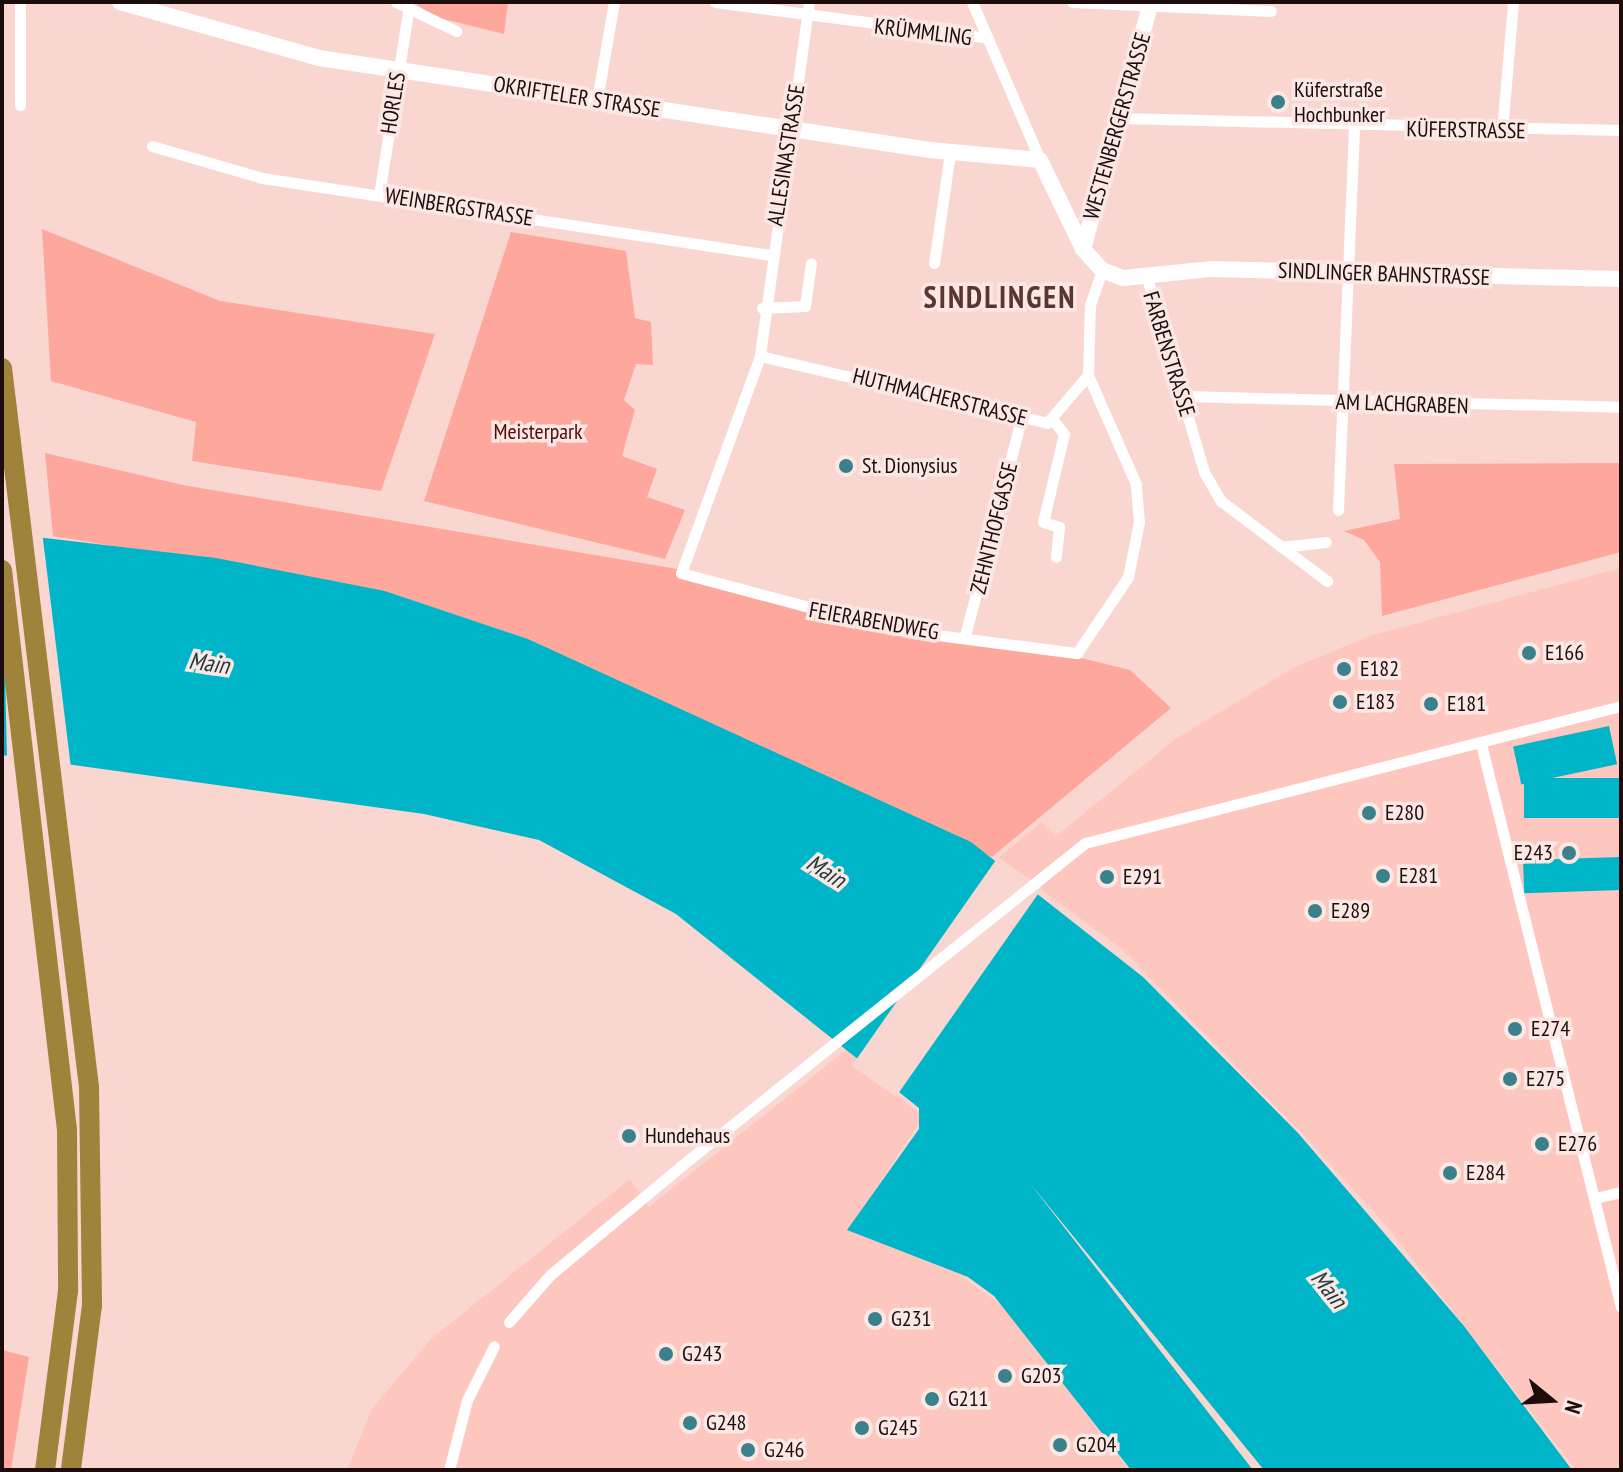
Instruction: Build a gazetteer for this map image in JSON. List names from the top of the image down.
{
  "streets": {
    "street": [
      "KRÜMMLING",
      "OKRIFTELER STRASSE",
      "HORLES",
      "WESTENBERGERSTRASSE",
      "KÜFERSTRASSE",
      "ALLESINASTRASSE",
      "WEINBERGSTRASSE",
      "SINDLINGER BAHNSTRASSE",
      "FARBENSTRASSE",
      "HUTHMACHERSTRASSE",
      "AM LACHGRABEN",
      "ZEHNTHOFGASSE",
      "FEIERABENDWEG"
    ]
  },
  "crossings": [
    ["KRÜMMLING", "ALLESINASTRASSE"],
    ["OKRIFTELER STRASSE", "HORLES"],
    ["OKRIFTELER STRASSE", "ALLESINASTRASSE"],
    ["HORLES", "WEINBERGSTRASSE"],
    ["WESTENBERGERSTRASSE", "KÜFERSTRASSE"],
    ["ALLESINASTRASSE", "WEINBERGSTRASSE"],
    ["ALLESINASTRASSE", "HUTHMACHERSTRASSE"],
    ["ALLESINASTRASSE", "FEIERABENDWEG"],
    ["SINDLINGER BAHNSTRASSE", "FARBENSTRASSE"],
    ["FARBENSTRASSE", "AM LACHGRABEN"],
    ["HUTHMACHERSTRASSE", "ZEHNTHOFGASSE"],
    ["HUTHMACHERSTRASSE", "FEIERABENDWEG"],
    ["ZEHNTHOFGASSE", "FEIERABENDWEG"]
  ],
  "districts": ["SINDLINGEN"],
  "water": ["Main"],
  "parks": ["Meisterpark"],
  "places": [
    "Küferstraße Hochbunker",
    "St. Dionysius",
    "E166",
    "E182",
    "E183",
    "E181",
    "E280",
    "E243",
    "E281",
    "E291",
    "E289",
    "E274",
    "E275",
    "Hundehaus",
    "E276",
    "E284",
    "G231",
    "G243",
    "G203",
    "G211",
    "G248",
    "G245",
    "G204",
    "G246"
  ],
  "north": "right"
}
